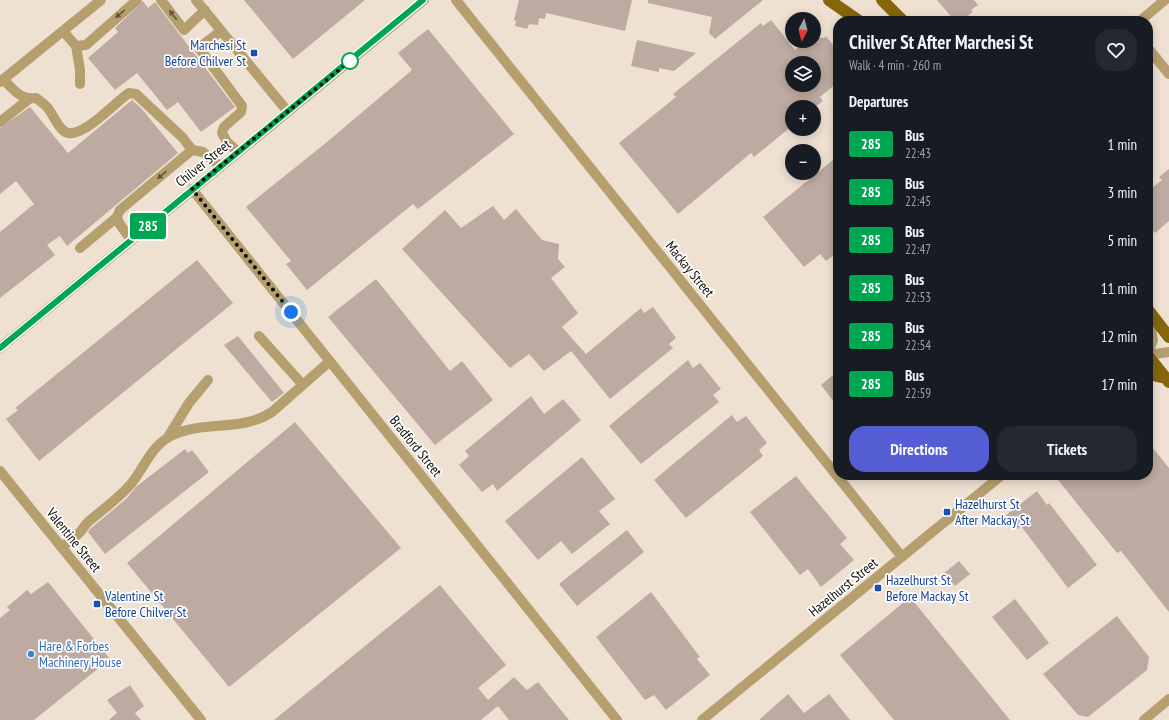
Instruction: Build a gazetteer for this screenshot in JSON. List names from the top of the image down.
{
  "streets": {
    "street": [
      "Chilver Street",
      "Mackay Street",
      "Bradford Street",
      "Valentine Street",
      "Hazelhurst Street"
    ]
  },
  "crossings": [
    ["Chilver Street", "Bradford Street"],
    ["Mackay Street", "Hazelhurst Street"]
  ],
  "places": {
    "transit": [
      "Marchesi St Before Chilver St",
      "Hazelhurst St After Mackay St",
      "Hazelhurst St Before Mackay St",
      "Valentine St Before Chilver St"
    ],
    "other": ["Hare & Forbes Machinery House"]
  },
  "lines": ["bus line 285"],
  "north": "bottom",
  "page": {
    "on_map": "285",
    "map_buttons": ["+", "−"],
    "heading": [
      ["Chilver St After Marchesi St", "Walk · 4 min · 260 m"],
      "Departures"
    ],
    "list": [
      {
        "mark": "285",
        "name": "Bus",
        "note": "22:43",
        "value": "1 min"
      },
      {
        "mark": "285",
        "name": "Bus",
        "note": "22:45",
        "value": "3 min"
      },
      {
        "mark": "285",
        "name": "Bus",
        "note": "22:47",
        "value": "5 min"
      },
      {
        "mark": "285",
        "name": "Bus",
        "note": "22:53",
        "value": "11 min"
      },
      {
        "mark": "285",
        "name": "Bus",
        "note": "22:54",
        "value": "12 min"
      },
      {
        "mark": "285",
        "name": "Bus",
        "note": "22:59",
        "value": "17 min"
      }
    ],
    "buttons": ["Directions", "Tickets"]
  }
}
